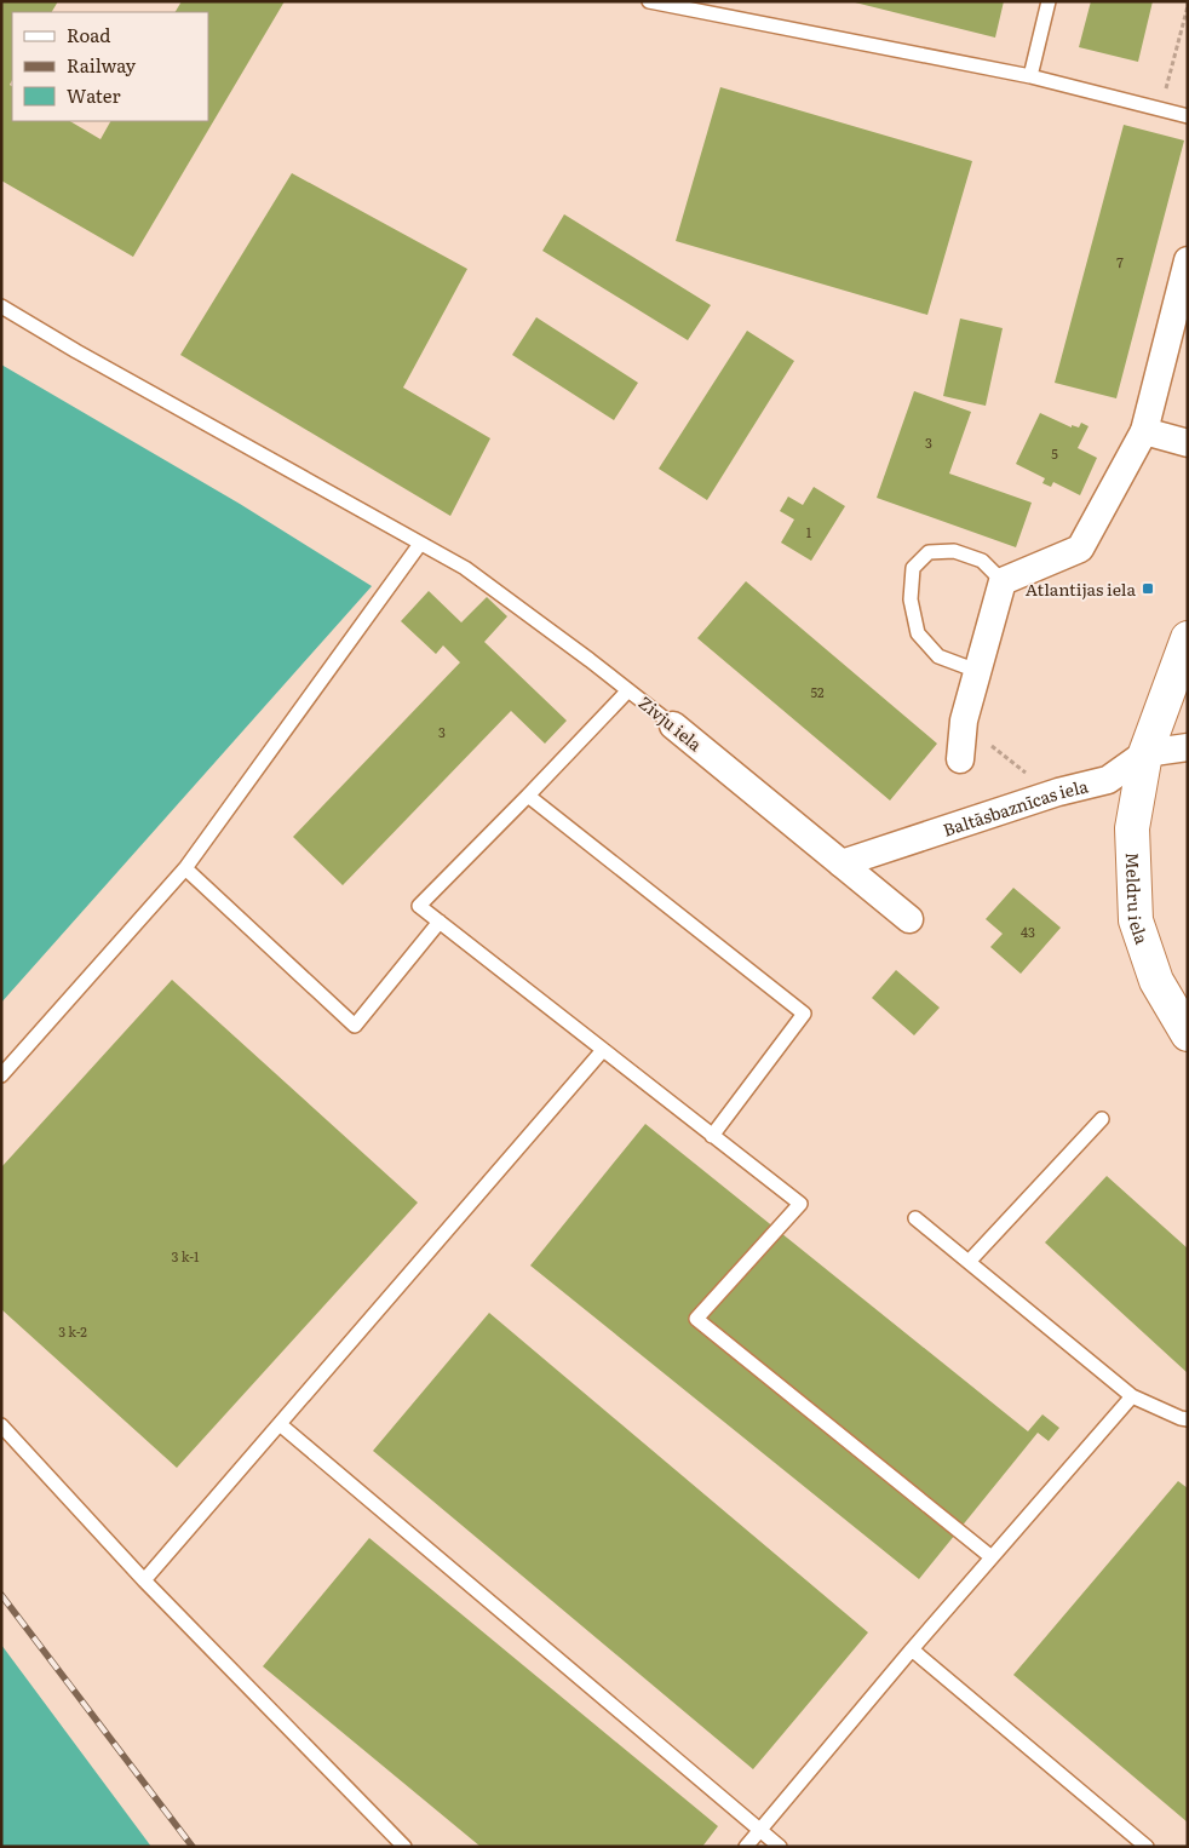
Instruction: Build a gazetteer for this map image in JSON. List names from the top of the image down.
{
  "streets": {
    "main road": ["Meldru iela"],
    "street": ["Zivju iela", "Baltāsbaznīcas iela"]
  },
  "crossings": [
    ["Zivju iela", "Baltāsbaznīcas iela"],
    ["Baltāsbaznīcas iela", "Meldru iela"]
  ],
  "places": {
    "transit": ["Atlantijas iela"]
  },
  "house_numbers": [
    "7",
    "3",
    "5",
    "1",
    "52",
    "3",
    "43",
    "3 k-1",
    "3 k-2"
  ],
  "legend": ["Road", "Railway", "Water"]
}
